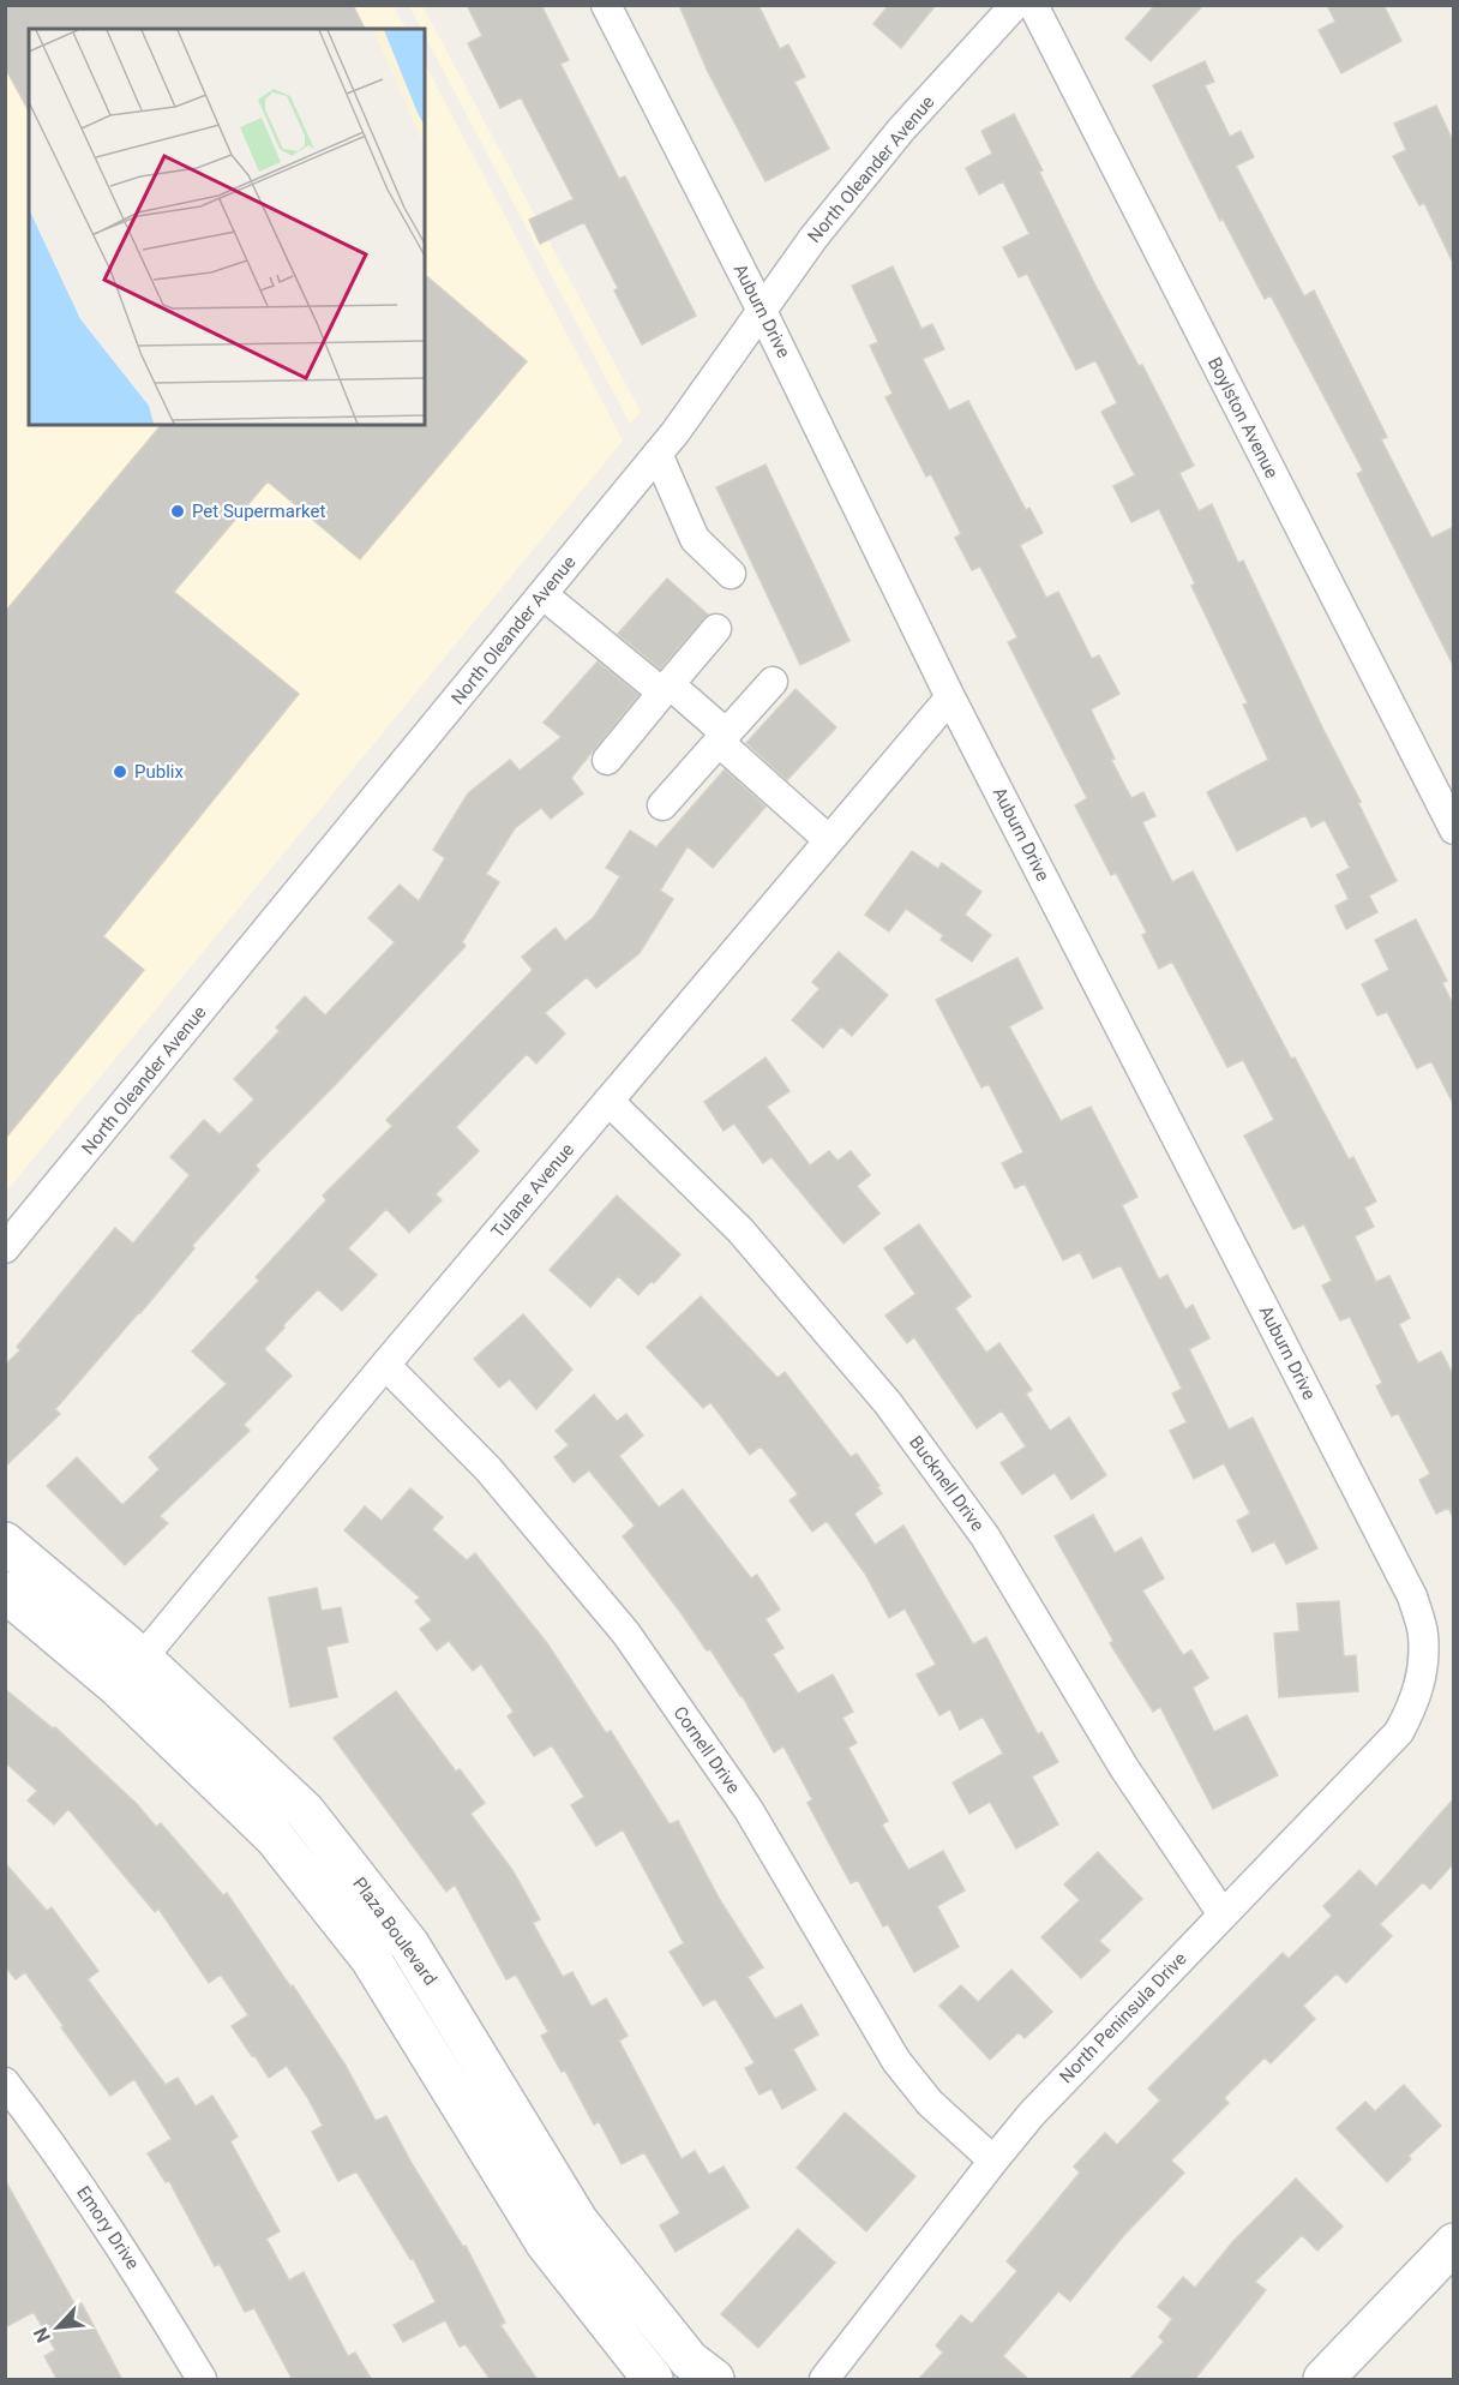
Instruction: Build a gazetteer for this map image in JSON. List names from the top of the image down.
{
  "streets": {
    "street": [
      "North Oleander Avenue",
      "Auburn Drive",
      "Boylston Avenue",
      "Tulane Avenue",
      "Bucknell Drive",
      "Cornell Drive",
      "Plaza Boulevard",
      "North Peninsula Drive",
      "Emory Drive"
    ]
  },
  "crossings": [
    ["North Oleander Avenue", "Auburn Drive"],
    ["Auburn Drive", "Tulane Avenue"],
    ["Auburn Drive", "North Peninsula Drive"],
    ["Tulane Avenue", "Bucknell Drive"],
    ["Tulane Avenue", "Cornell Drive"],
    ["Tulane Avenue", "Plaza Boulevard"],
    ["Bucknell Drive", "North Peninsula Drive"],
    ["Cornell Drive", "North Peninsula Drive"]
  ],
  "places": ["Pet Supermarket", "Publix"],
  "north": "bottom left"
}
